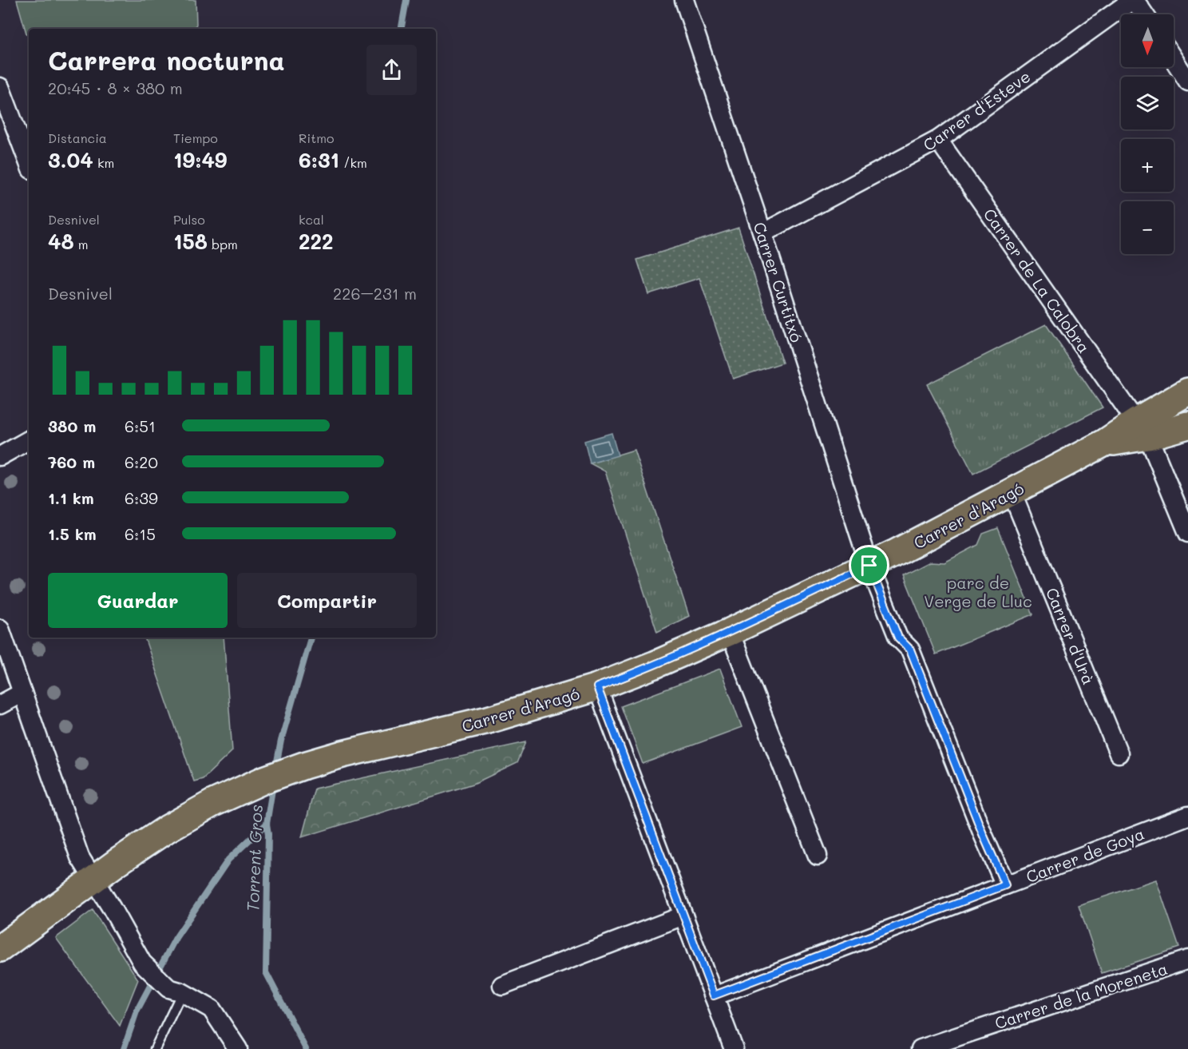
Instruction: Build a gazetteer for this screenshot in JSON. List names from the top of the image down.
{
  "streets": {
    "main road": ["Carrer d'Aragó"],
    "street": [
      "Carrer d'Esteve",
      "Carrer de La Calobra",
      "Carrer Curtitxó",
      "Carrer d'Urà",
      "Carrer de Goya",
      "Carrer de la Moreneta"
    ]
  },
  "crossings": [
    ["Carrer d'Esteve", "Carrer de La Calobra"],
    ["Carrer d'Esteve", "Carrer Curtitxó"],
    ["Carrer de La Calobra", "Carrer d'Aragó"],
    ["Carrer Curtitxó", "Carrer d'Aragó"],
    ["Carrer Curtitxó", "Carrer de Goya"],
    ["Carrer d'Aragó", "Carrer d'Urà"]
  ],
  "water": ["Torrent Gros"],
  "parks": ["parc de Verge de Lluc"],
  "north": "bottom",
  "page": {
    "map_buttons": ["+", "−"],
    "heading": ["Carrera nocturna", "20:45 · 8 × 380 m"],
    "stats": [
      ["Distancia", "3.04 km"],
      ["Tiempo", "19:49"],
      ["Ritmo", "6:31 /km"],
      ["Desnivel", "48 m"],
      ["Pulso", "158 bpm"],
      ["kcal", "222"]
    ],
    "chart": ["Desnivel", "226–231 m"],
    "list": [
      {
        "name": "380 m",
        "note": "6:51"
      },
      {
        "name": "760 m",
        "note": "6:20"
      },
      {
        "name": "1.1 km",
        "note": "6:39"
      },
      {
        "name": "1.5 km",
        "note": "6:15"
      }
    ],
    "buttons": ["Guardar", "Compartir"]
  }
}
